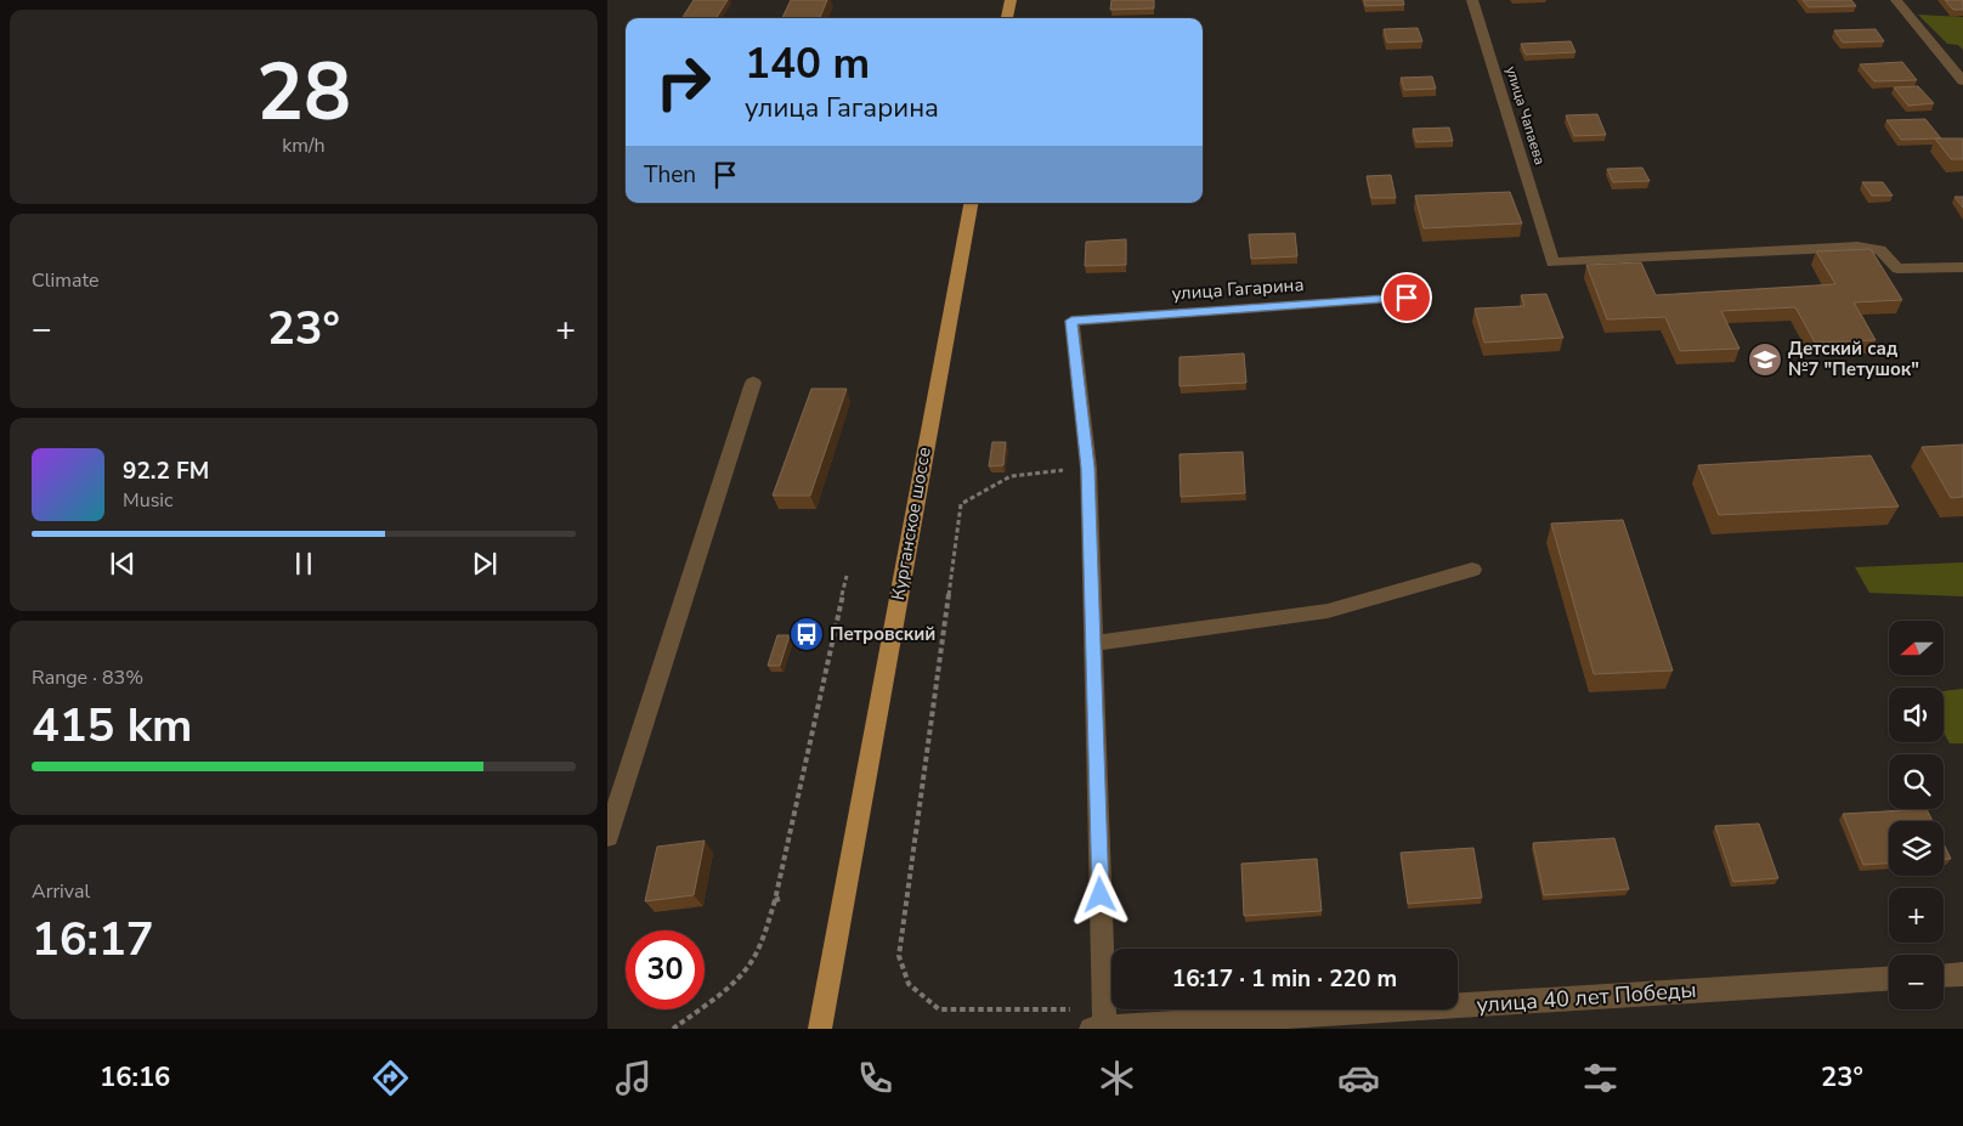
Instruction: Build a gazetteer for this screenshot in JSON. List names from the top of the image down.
{
  "streets": {
    "main road": ["Курганское шоссе"],
    "street": ["улица Чапаева", "улица Гагарина", "улица 40 лет Победы"]
  },
  "places": {
    "school or university": ["Детский сад №7 \"Петушок\""],
    "bus stop": ["Петровский"]
  },
  "north": "left",
  "page": {
    "tile": [
      ["28", "km/h"],
      "Climate",
      ["Range · 83%", "415 km"],
      ["Arrival", "16:17"]
    ],
    "turn": ["140 m", "улица Гагарина"],
    "then": "Then",
    "heat": ["−", "23°", "+"],
    "song": ["92.2 FM", "Music"],
    "map_buttons": ["+", "−"],
    "limit": "30",
    "trip": "16:17 · 1 min · 220 m",
    "tabs": ["16:16", "23°"]
  }
}
